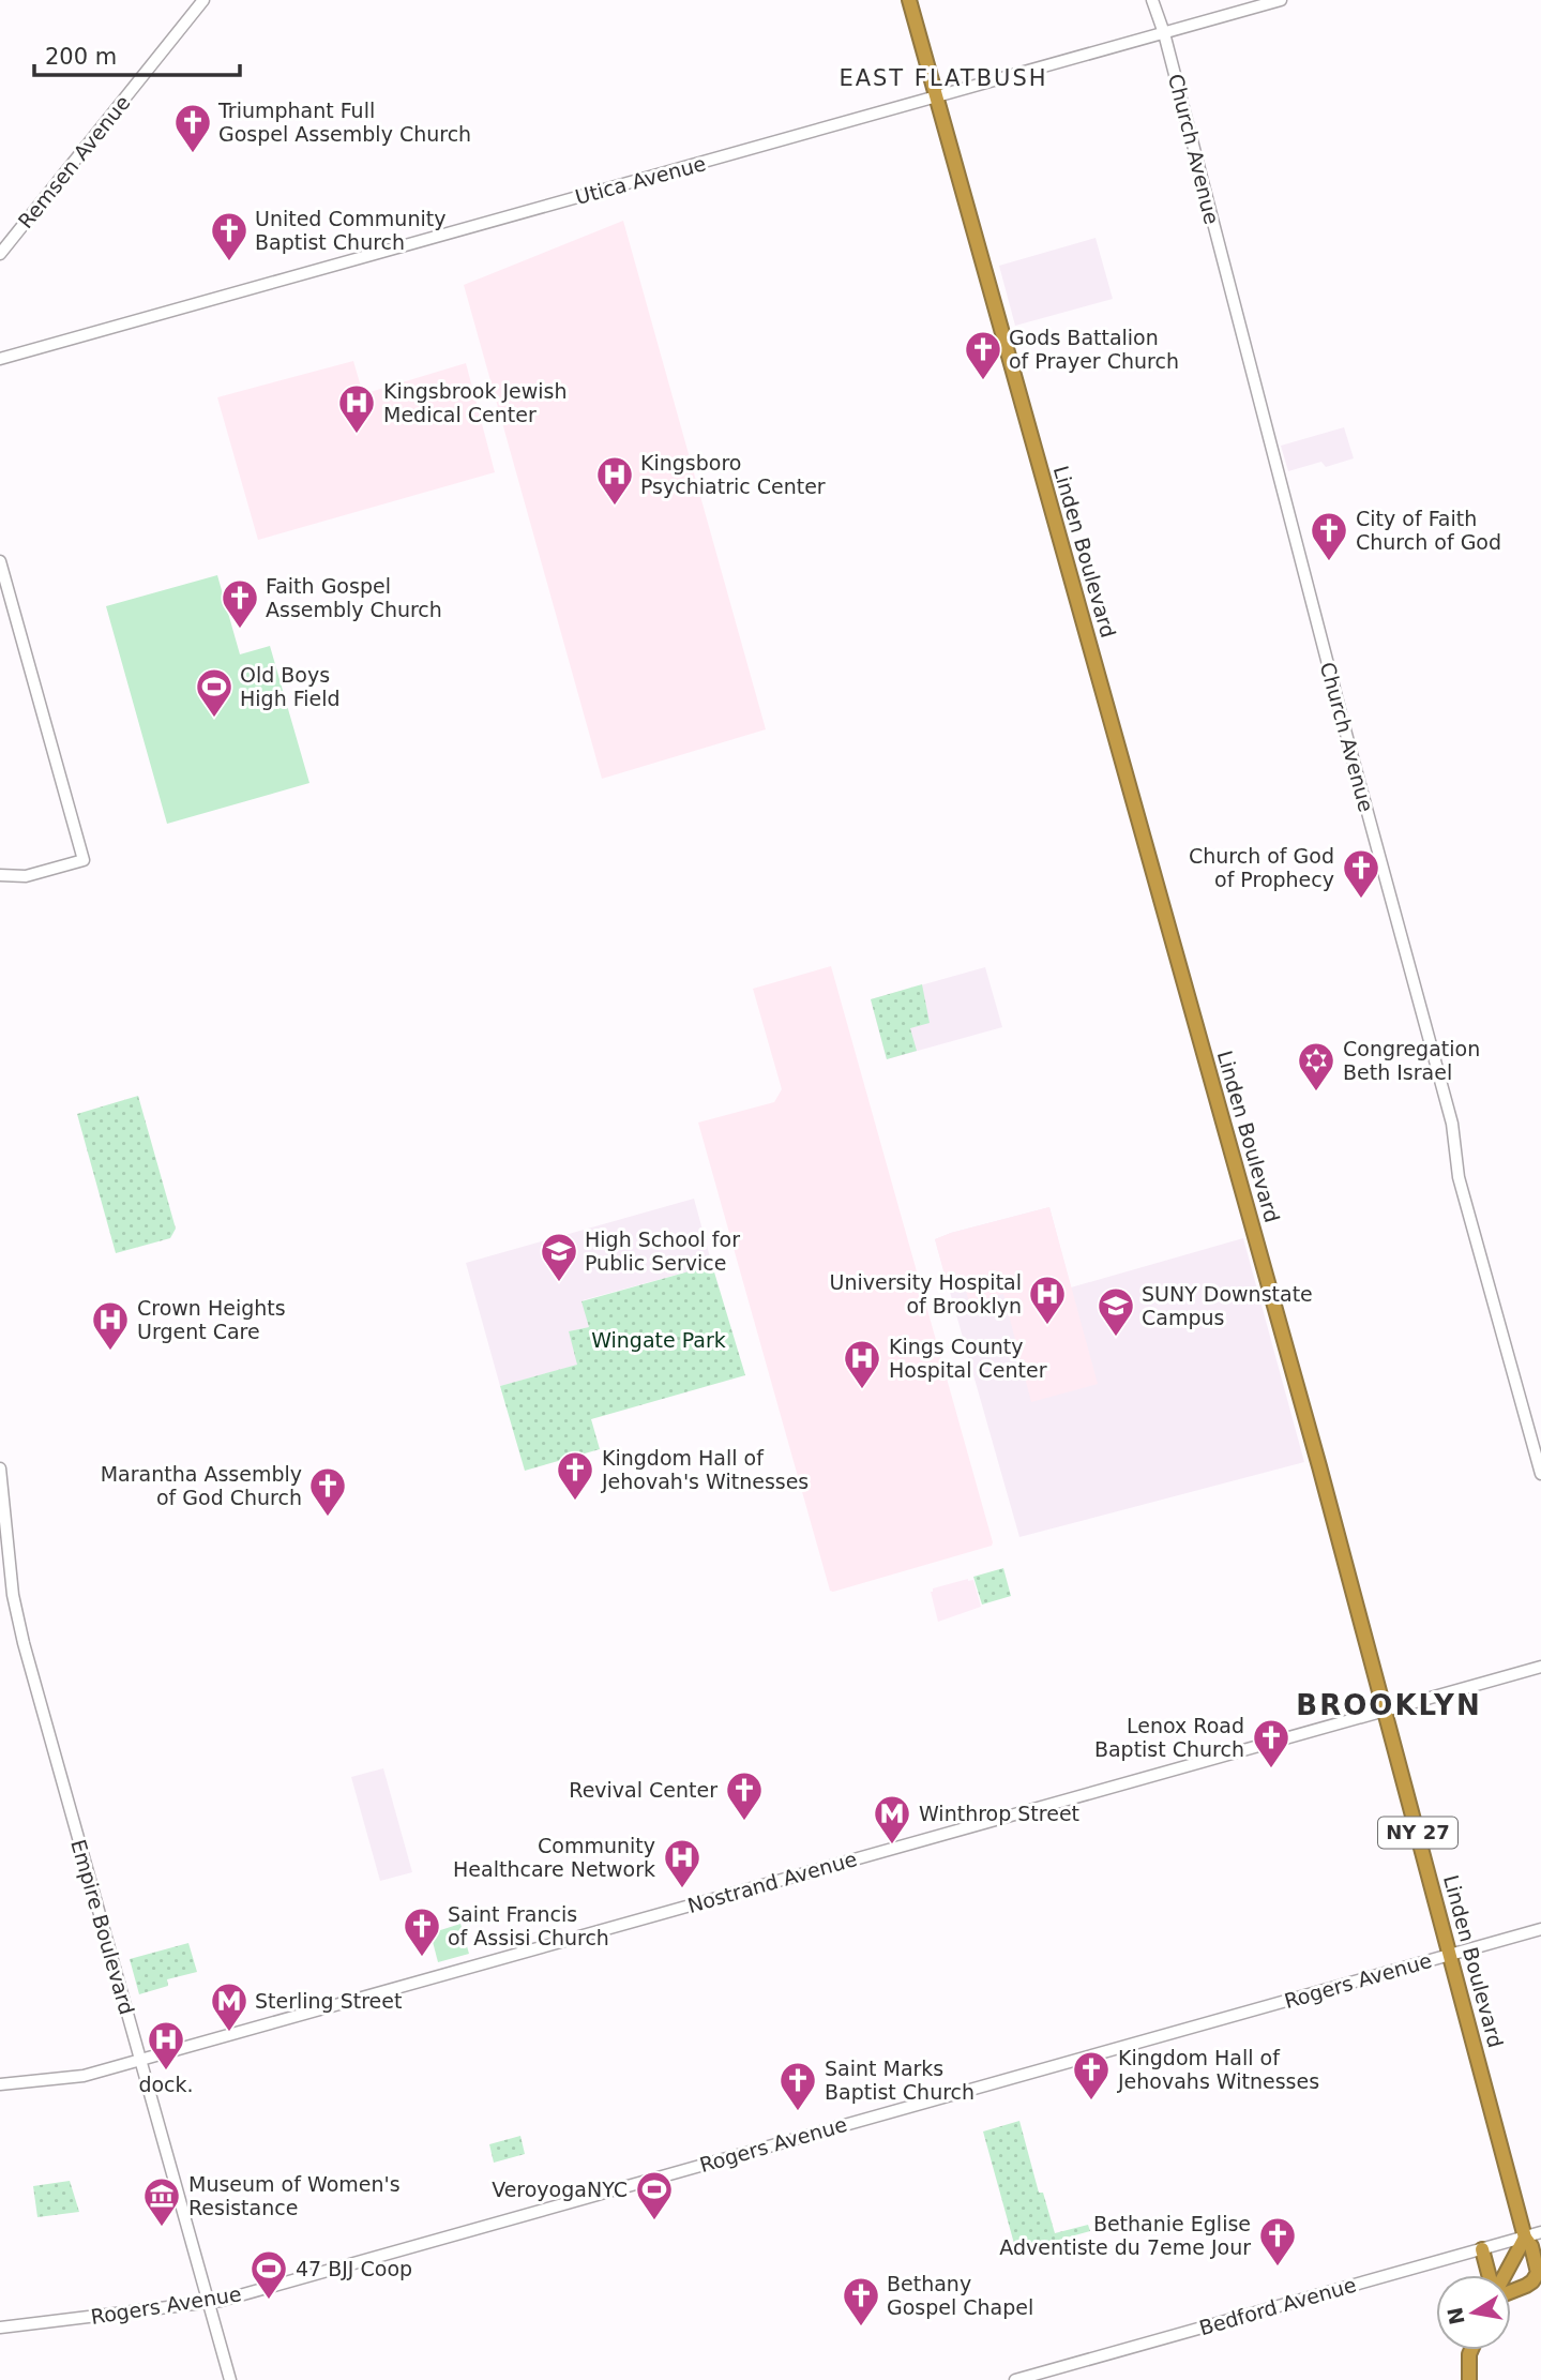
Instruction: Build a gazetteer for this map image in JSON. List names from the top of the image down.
{
  "streets": {
    "highway": ["Linden Boulevard", "NY 27"],
    "main road": [
      "Church Avenue",
      "Remsen Avenue",
      "Utica Avenue",
      "Nostrand Avenue",
      "Empire Boulevard",
      "Rogers Avenue",
      "Bedford Avenue"
    ]
  },
  "crossings": [
    ["Church Avenue", "Utica Avenue"],
    ["Utica Avenue", "Linden Boulevard"],
    ["Linden Boulevard", "NY 27"],
    ["Linden Boulevard", "Nostrand Avenue"],
    ["Linden Boulevard", "Rogers Avenue"],
    ["Linden Boulevard", "Bedford Avenue"],
    ["Nostrand Avenue", "Empire Boulevard"],
    ["Empire Boulevard", "Rogers Avenue"]
  ],
  "districts": ["EAST FLATBUSH", "BROOKLYN"],
  "parks": ["Wingate Park"],
  "places": {
    "church": [
      "Triumphant Full Gospel Assembly Church",
      "United Community Baptist Church",
      "Gods Battalion of Prayer Church",
      "City of Faith Church of God",
      "Faith Gospel Assembly Church",
      "Church of God of Prophecy",
      "Kingdom Hall of Jehovah's Witnesses",
      "Marantha Assembly of God Church",
      "Lenox Road Baptist Church",
      "Revival Center",
      "Saint Francis of Assisi Church",
      "Kingdom Hall of Jehovahs Witnesses",
      "Saint Marks Baptist Church",
      "Bethanie Eglise Adventiste du 7eme Jour",
      "Bethany Gospel Chapel"
    ],
    "hospital": [
      "Kingsbrook Jewish Medical Center",
      "Kingsboro Psychiatric Center",
      "University Hospital of Brooklyn",
      "Crown Heights Urgent Care",
      "Kings County Hospital Center",
      "Community Healthcare Network",
      "dock."
    ],
    "sports": ["Old Boys High Field", "VeroyogaNYC", "47 BJJ Coop"],
    "synagogue": ["Congregation Beth Israel"],
    "school or university": ["High School for Public Service", "SUNY Downstate Campus"],
    "metro station": ["Winthrop Street", "Sterling Street"],
    "museum": ["Museum of Women's Resistance"]
  },
  "scale_bar": "200 m",
  "north": "left"
}
